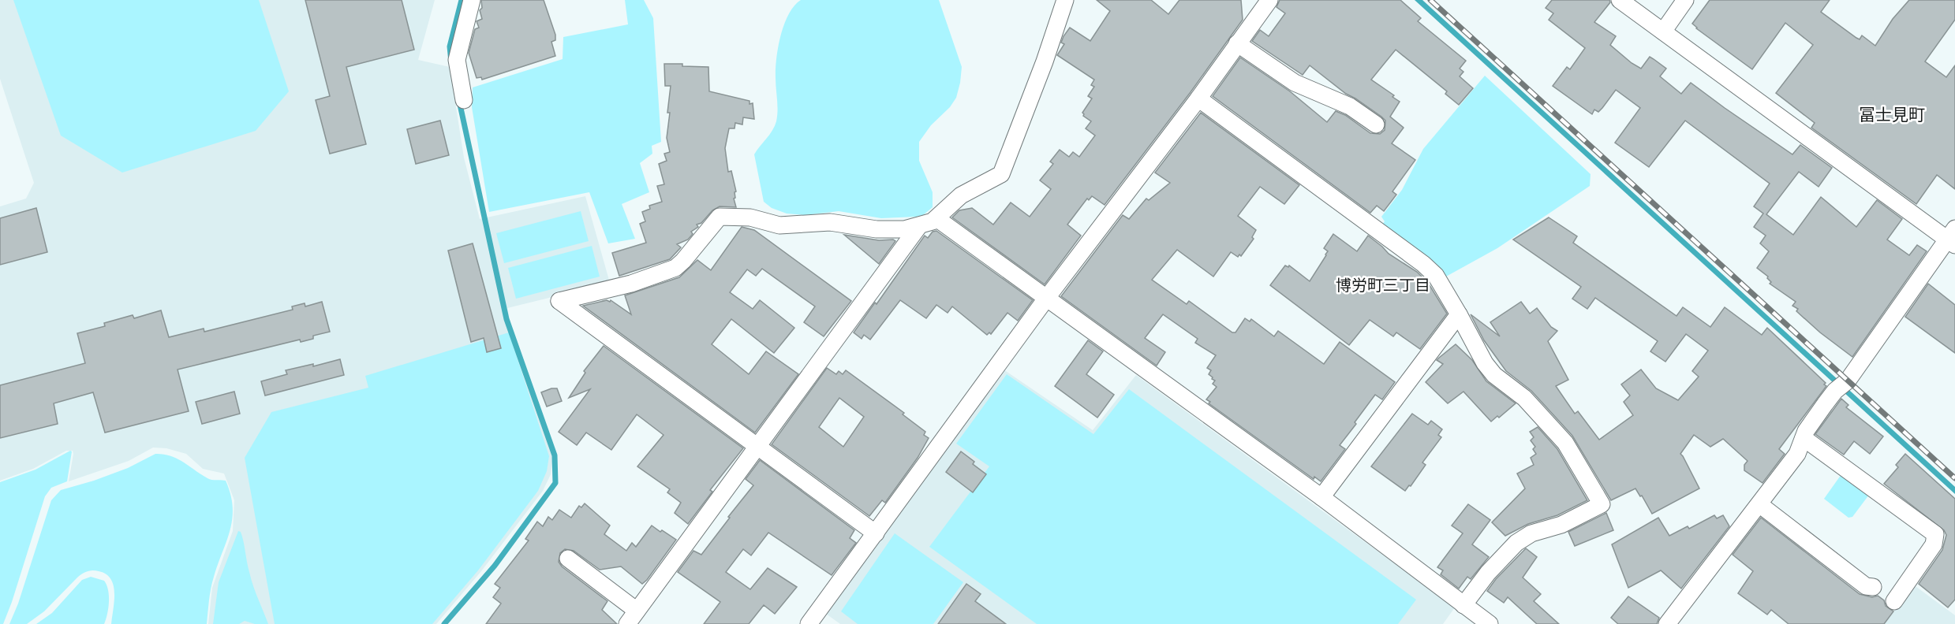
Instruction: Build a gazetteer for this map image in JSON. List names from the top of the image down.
{
  "districts": ["冨士見町", "博労町三丁目"]
}
